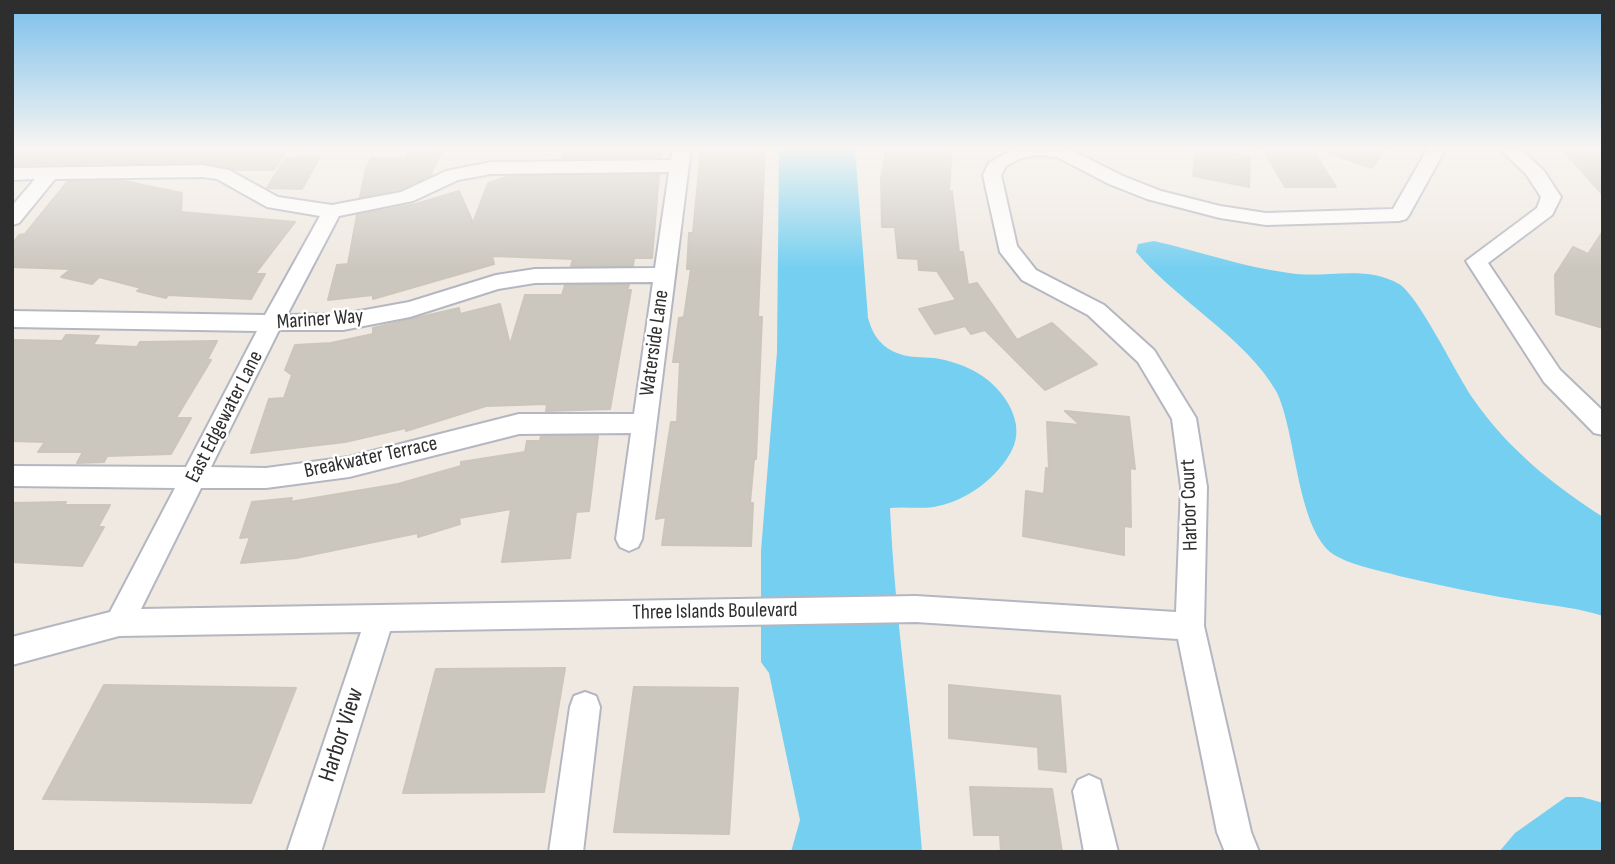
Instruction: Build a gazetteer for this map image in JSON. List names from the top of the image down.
{
  "streets": {
    "street": [
      "Mariner Way",
      "Waterside Lane",
      "East Edgewater Lane",
      "Breakwater Terrace",
      "Harbor Court",
      "Three Islands Boulevard",
      "Harbor View"
    ]
  },
  "crossings": [
    ["Mariner Way", "Waterside Lane"],
    ["Mariner Way", "East Edgewater Lane"],
    ["Waterside Lane", "Breakwater Terrace"],
    ["East Edgewater Lane", "Breakwater Terrace"],
    ["East Edgewater Lane", "Three Islands Boulevard"],
    ["Harbor Court", "Three Islands Boulevard"],
    ["Three Islands Boulevard", "Harbor View"]
  ]
}
